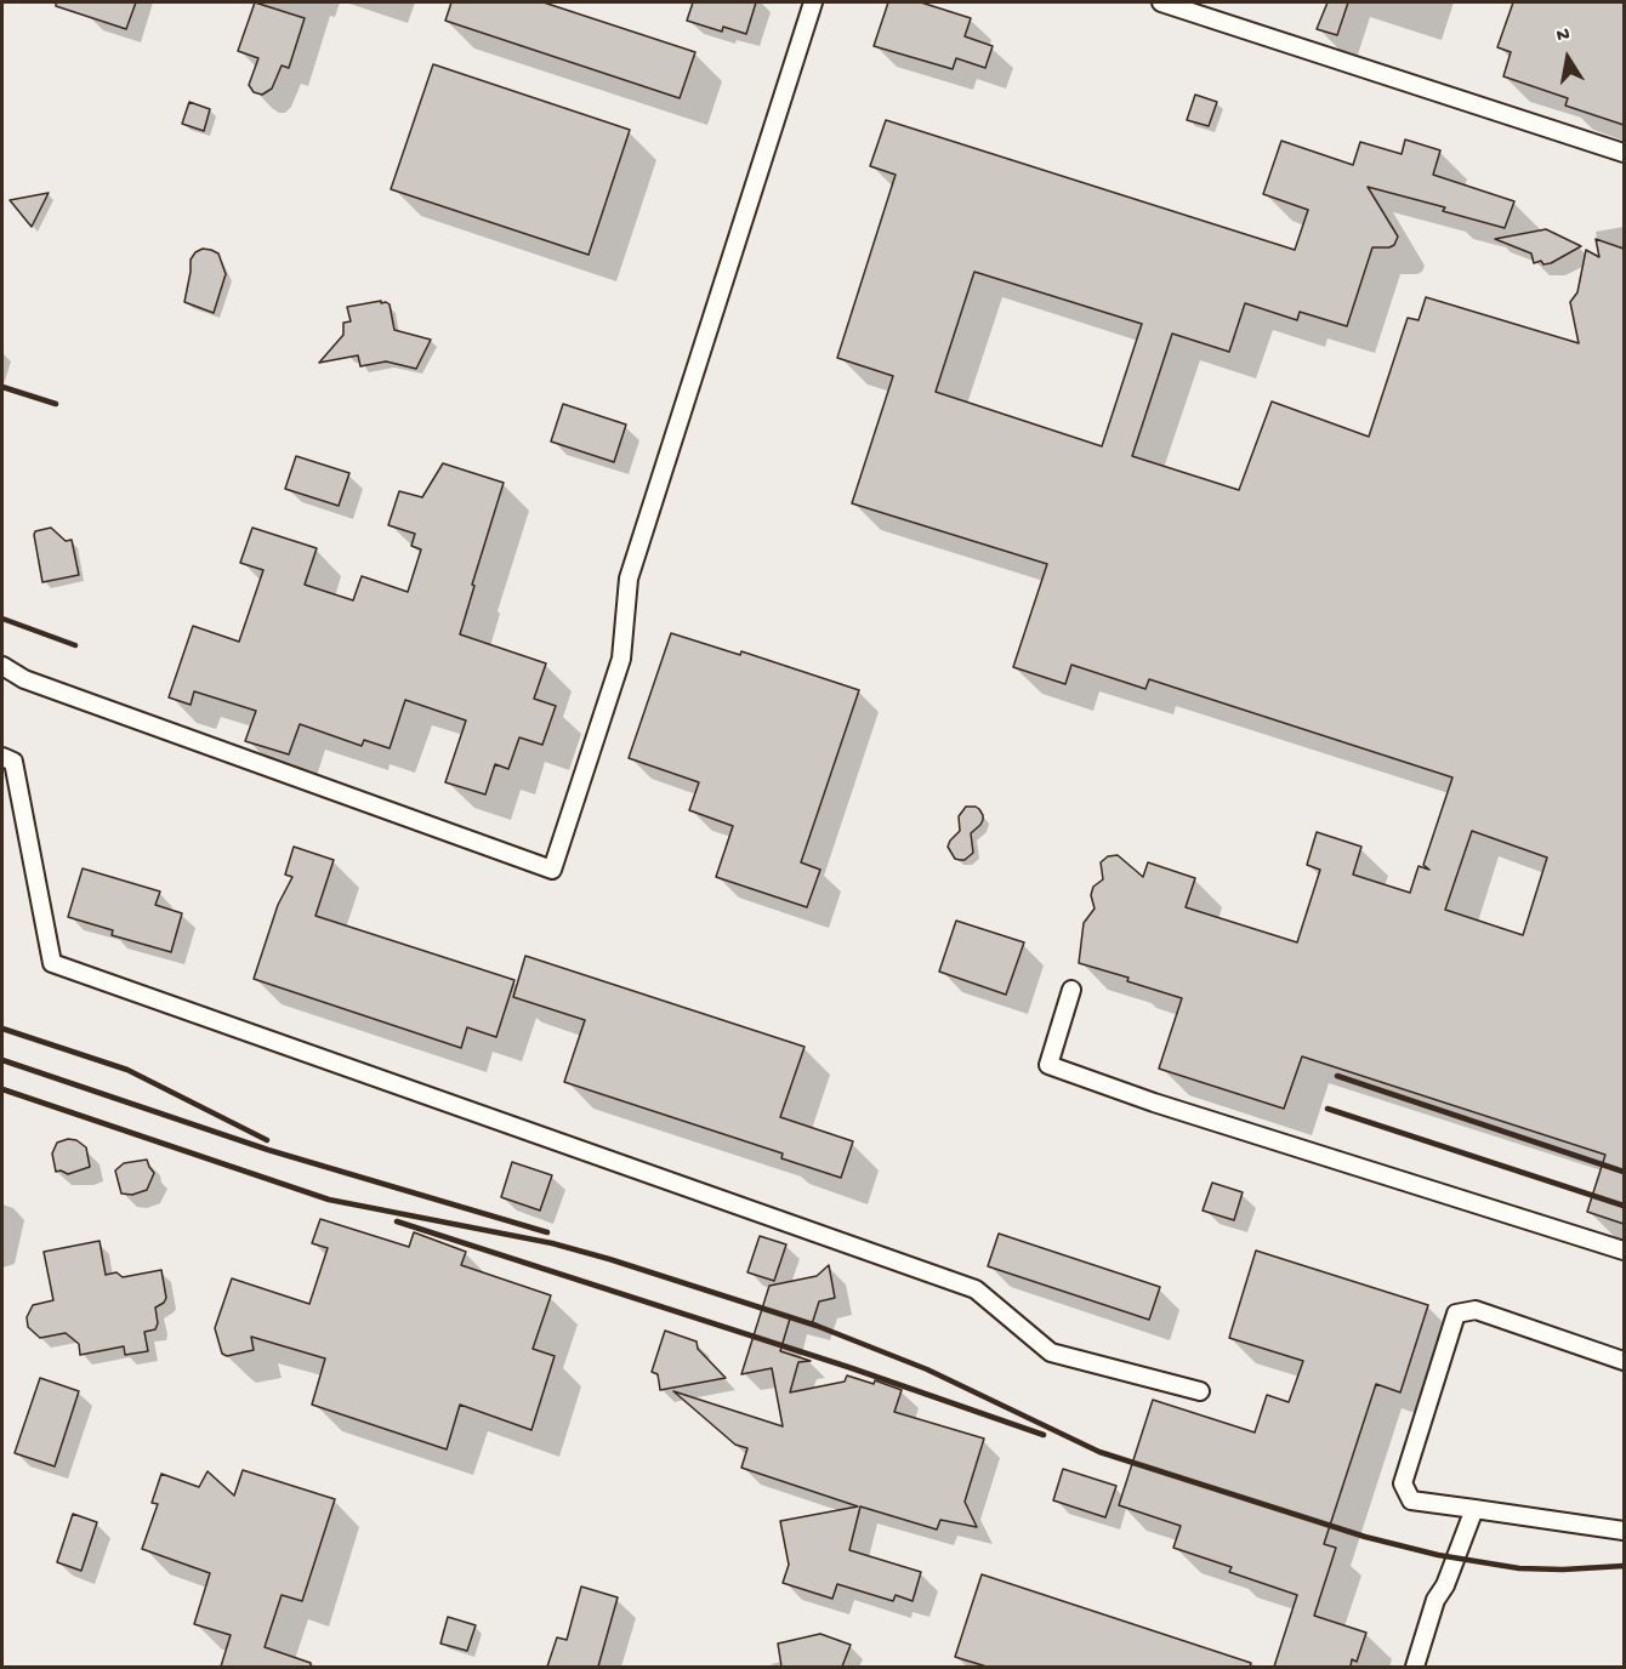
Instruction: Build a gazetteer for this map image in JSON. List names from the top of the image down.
{
  "north": "top"
}
